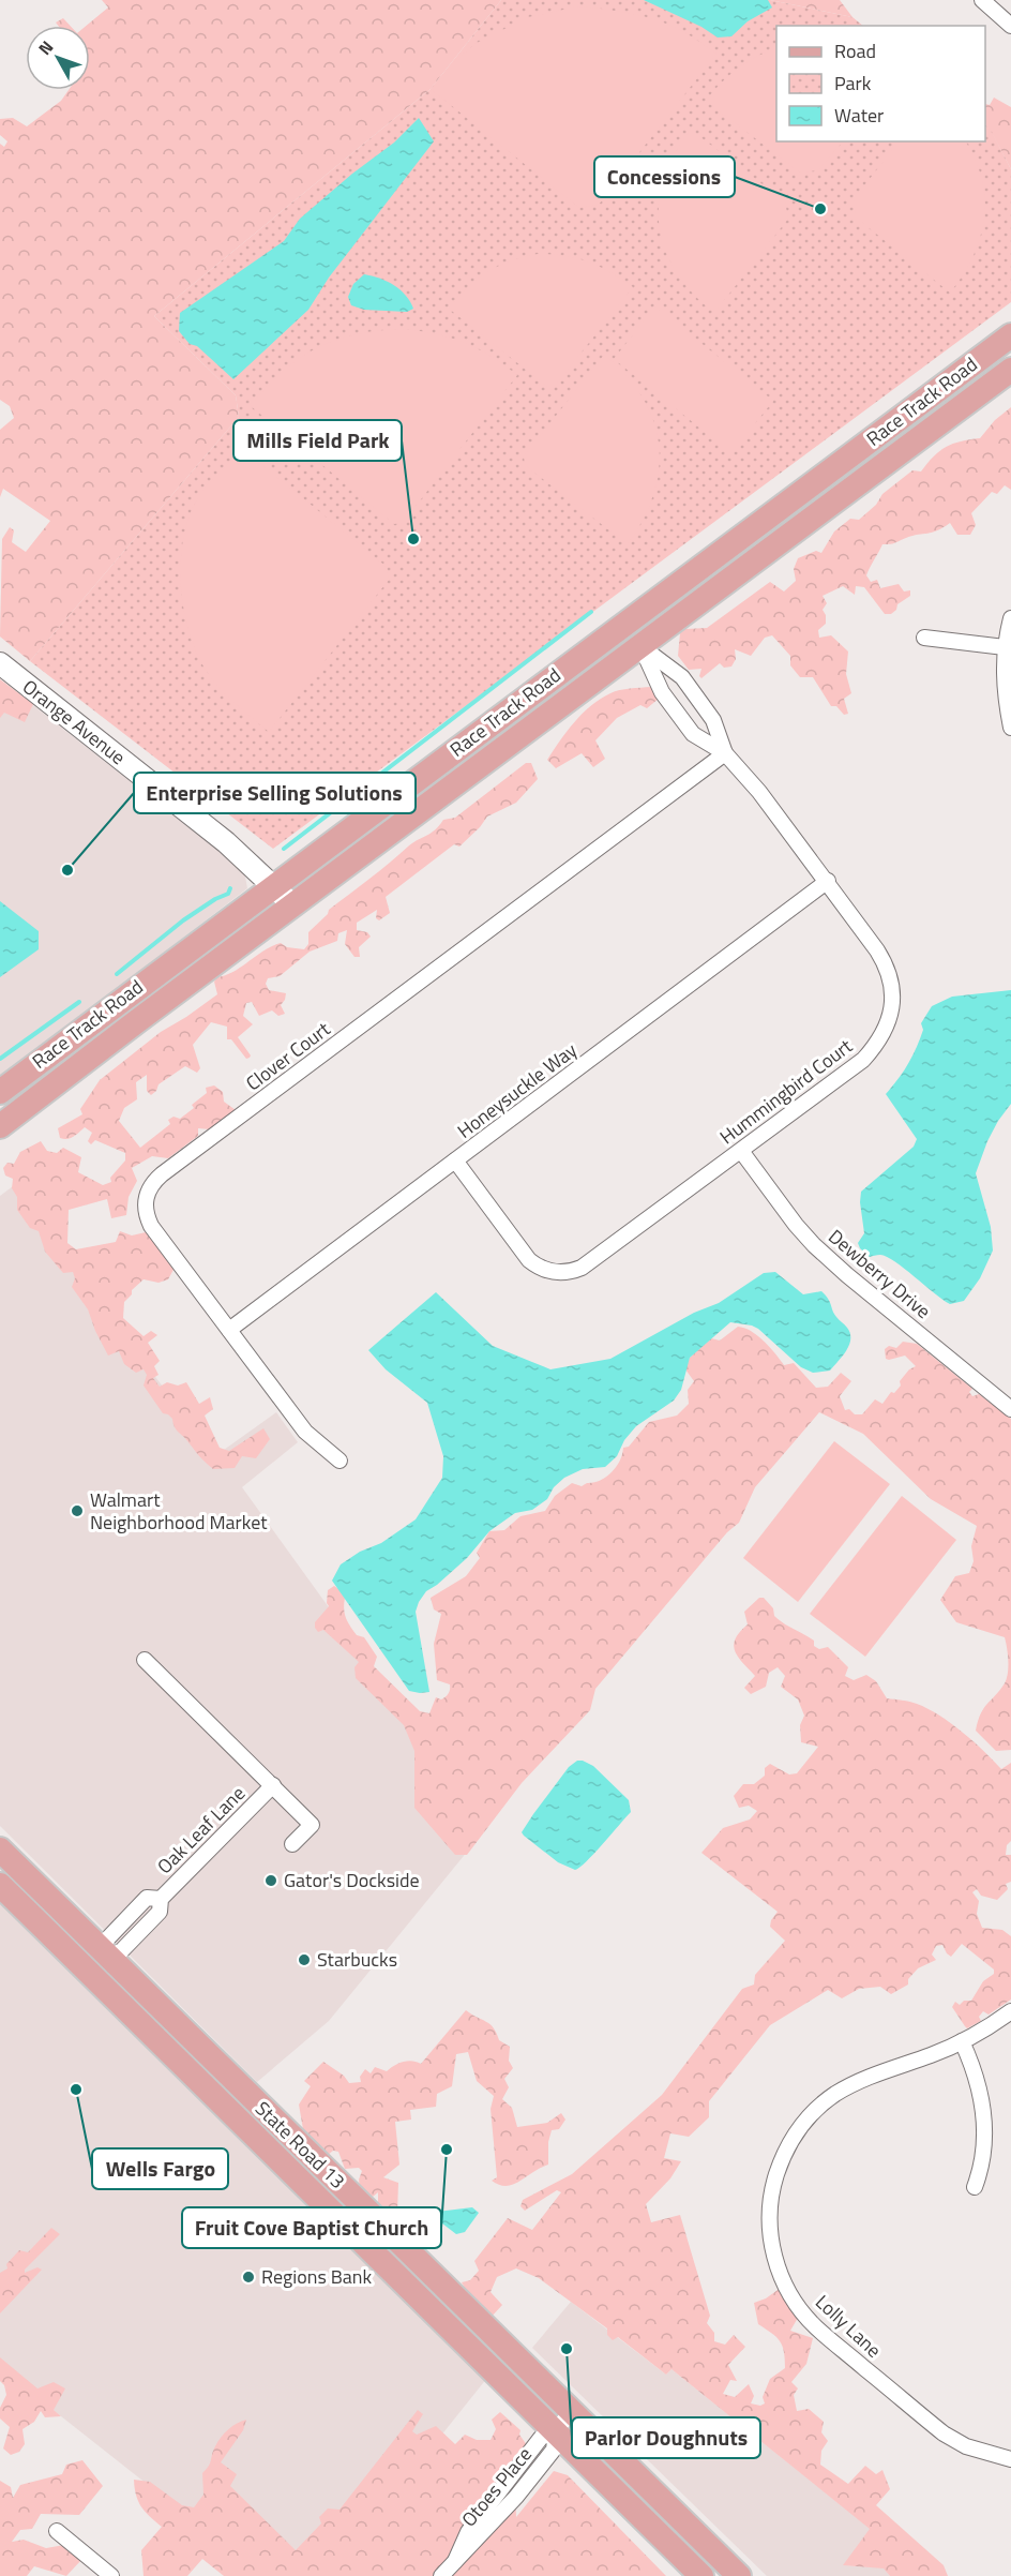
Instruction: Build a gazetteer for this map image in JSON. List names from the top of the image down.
{
  "streets": {
    "main road": ["Race Track Road", "State Road 13"],
    "street": [
      "Orange Avenue",
      "Clover Court",
      "Honeysuckle Way",
      "Hummingbird Court",
      "Dewberry Drive",
      "Oak Leaf Lane",
      "Lolly Lane",
      "Otoes Place"
    ]
  },
  "crossings": [
    ["Race Track Road", "Orange Avenue"],
    ["Race Track Road", "Hummingbird Court"],
    ["Clover Court", "Honeysuckle Way"],
    ["Clover Court", "Hummingbird Court"],
    ["Honeysuckle Way", "Hummingbird Court"],
    ["Hummingbird Court", "Dewberry Drive"],
    ["Oak Leaf Lane", "State Road 13"],
    ["State Road 13", "Otoes Place"]
  ],
  "places": [
    "Concessions",
    "Mills Field Park",
    "Enterprise Selling Solutions",
    "Walmart Neighborhood Market",
    "Gator's Dockside",
    "Starbucks",
    "Wells Fargo",
    "Fruit Cove Baptist Church",
    "Regions Bank",
    "Parlor Doughnuts"
  ],
  "legend": ["Road", "Park", "Water"],
  "north": "top left"
}
